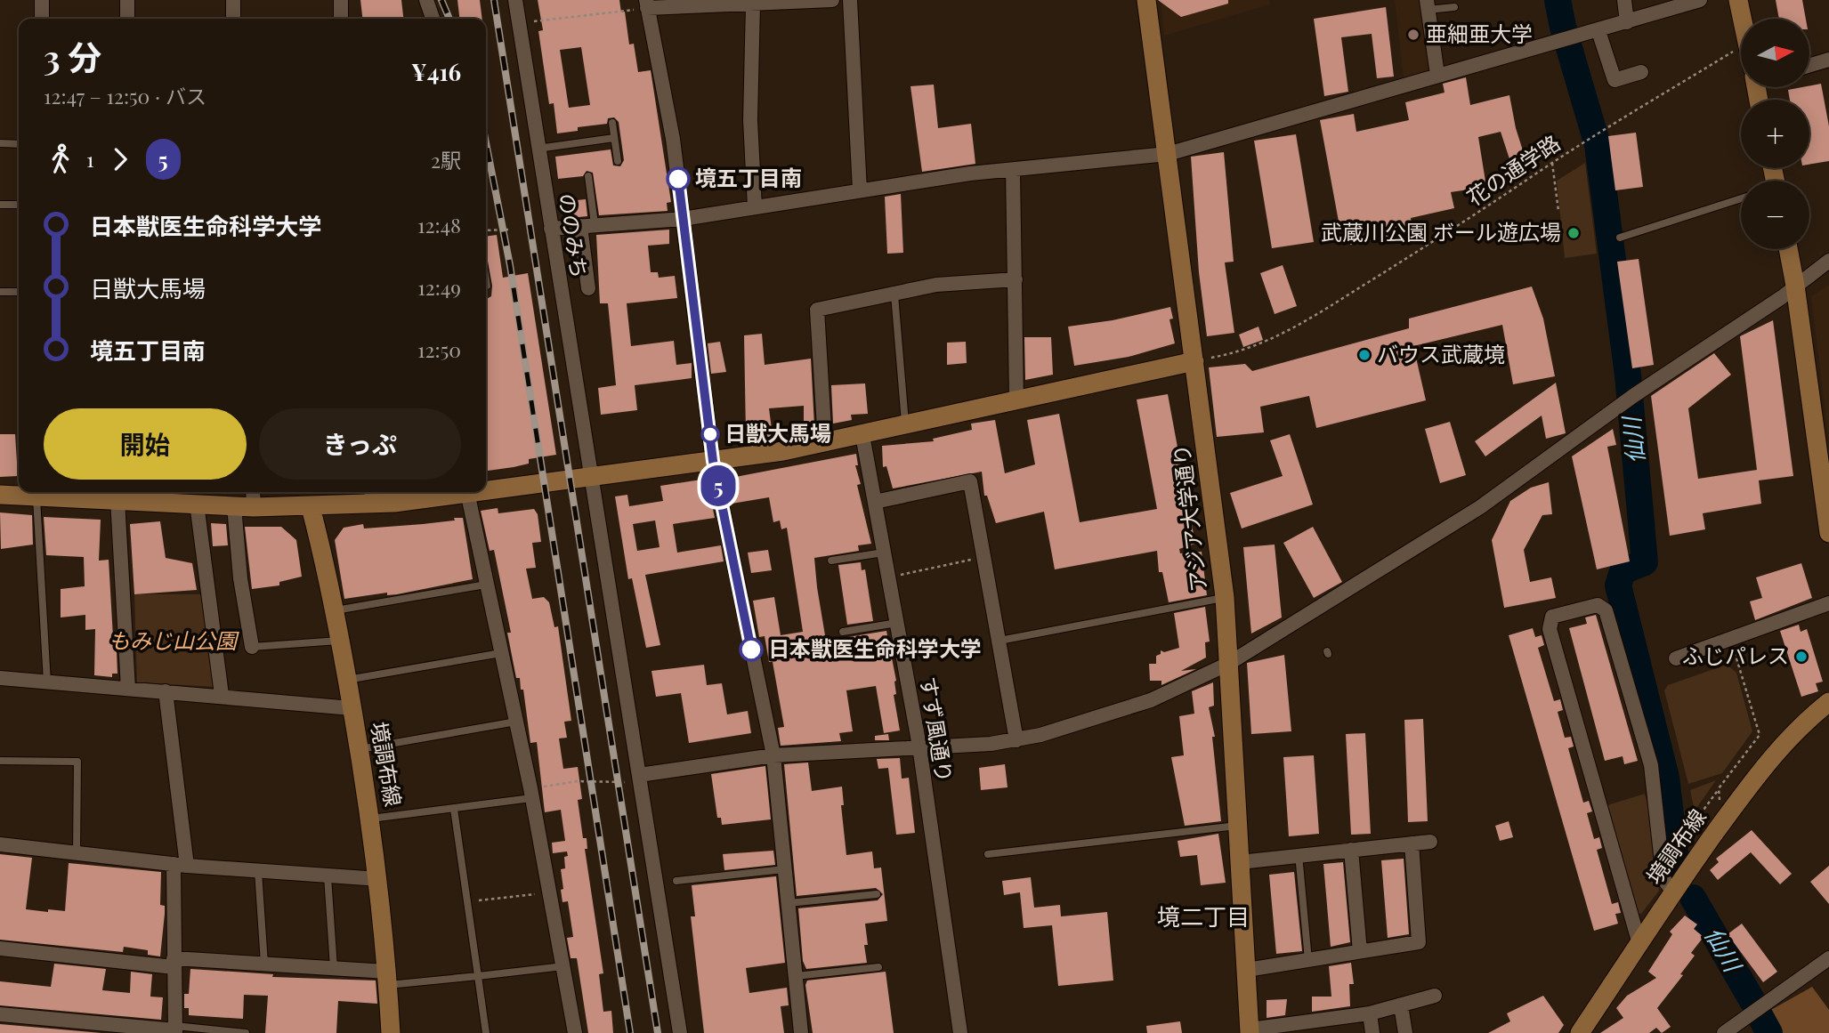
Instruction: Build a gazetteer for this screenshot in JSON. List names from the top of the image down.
{
  "streets": {
    "street": [
      "ののみち",
      "アジア大学通り",
      "すず風通り",
      "境調布線"
    ],
    "path": ["花の通学路"]
  },
  "crossings": [
    ["花の通学路", "アジア大学通り"]
  ],
  "districts": ["境二丁目"],
  "water": ["仙川"],
  "parks": ["もみじ山公園"],
  "places": [
    "亜細亜大学",
    "境五丁目南",
    "武蔵川公園 ボール遊広場",
    "バウス武蔵境",
    "日獣大馬場",
    "日本獣医生命科学大学",
    "ふじパレス"
  ],
  "lines": ["bus line 5"],
  "north": "right",
  "page": {
    "on_map": "5",
    "map_buttons": ["+", "−"],
    "heading": ["3 分", "12:47 – 12:50 · バス", "¥416"],
    "legs": ["1", "5", "2駅"],
    "list": [
      {
        "name": "日本獣医生命科学大学",
        "value": "12:48"
      },
      {
        "name": "日獣大馬場",
        "value": "12:49"
      },
      {
        "name": "境五丁目南",
        "value": "12:50"
      }
    ],
    "buttons": ["開始", "きっぷ"]
  }
}
